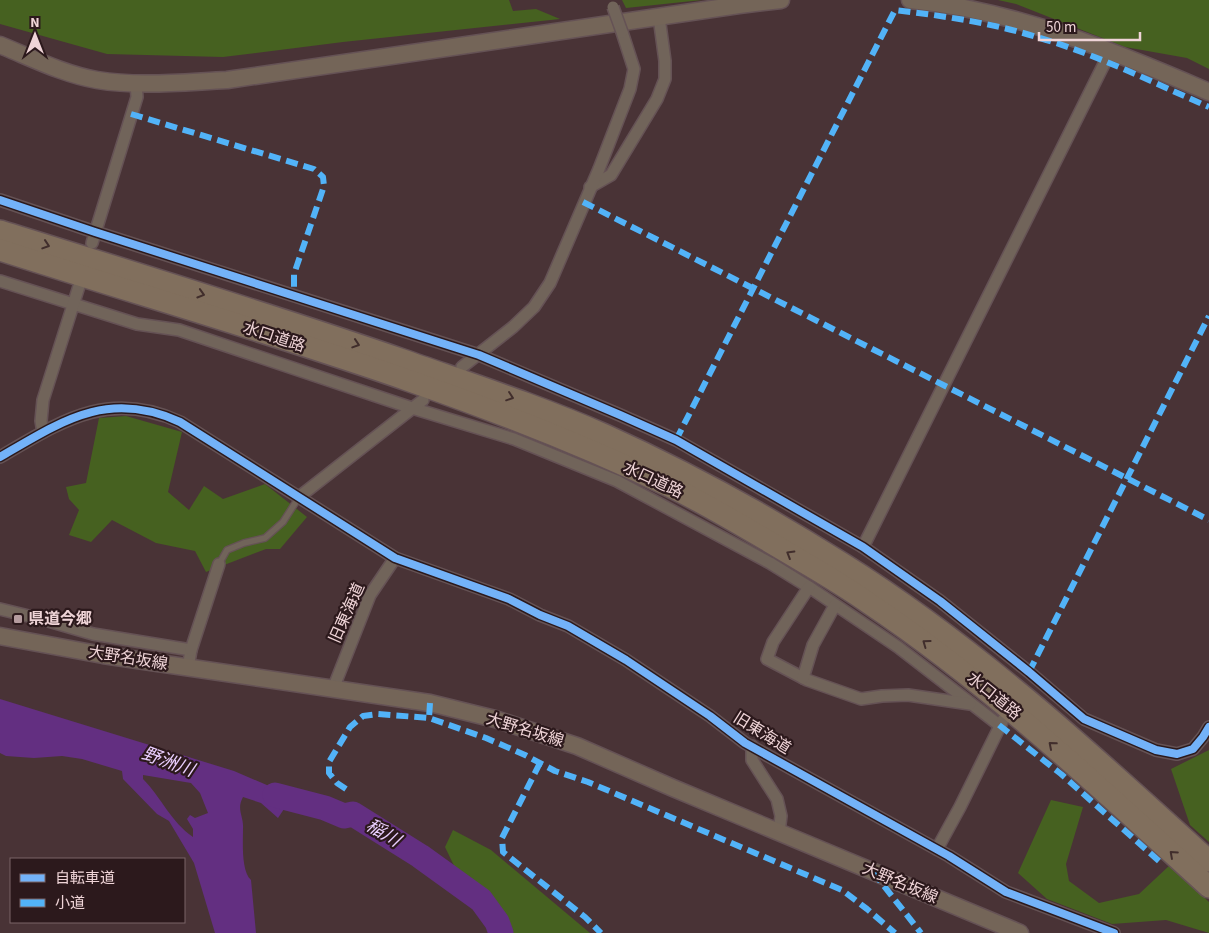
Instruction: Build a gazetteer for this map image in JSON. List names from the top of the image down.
{
  "streets": {
    "highway": ["水口道路"],
    "street": ["旧東海道", "大野名坂線"]
  },
  "crossings": [
    ["旧東海道", "大野名坂線"]
  ],
  "water": ["野洲川", "稲川"],
  "places": {
    "transit": ["県道今郷"]
  },
  "legend": ["自転車道", "小道"],
  "scale_bar": "50 m",
  "north": "top"
}
